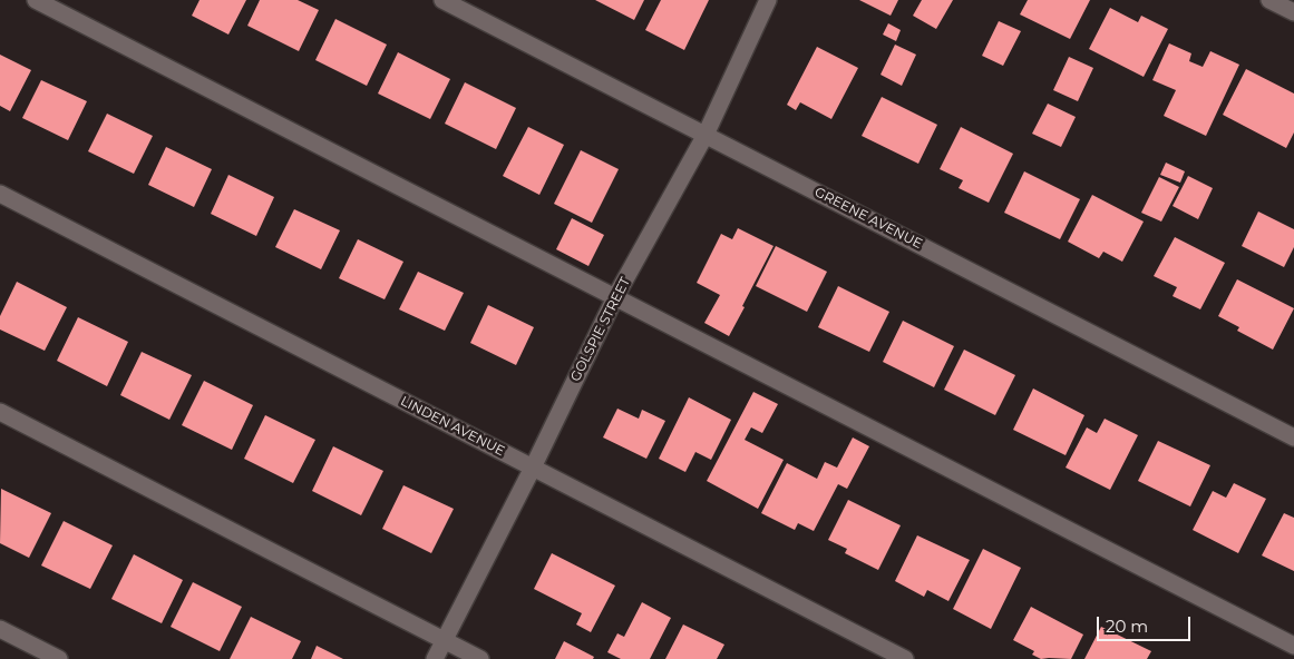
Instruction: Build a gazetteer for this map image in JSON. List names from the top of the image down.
{
  "streets": {
    "street": ["GREENE AVENUE", "GOLSPIE STREET", "LINDEN AVENUE"]
  },
  "crossings": [
    ["GREENE AVENUE", "GOLSPIE STREET"],
    ["GOLSPIE STREET", "LINDEN AVENUE"]
  ],
  "scale_bar": "20 m"
}
